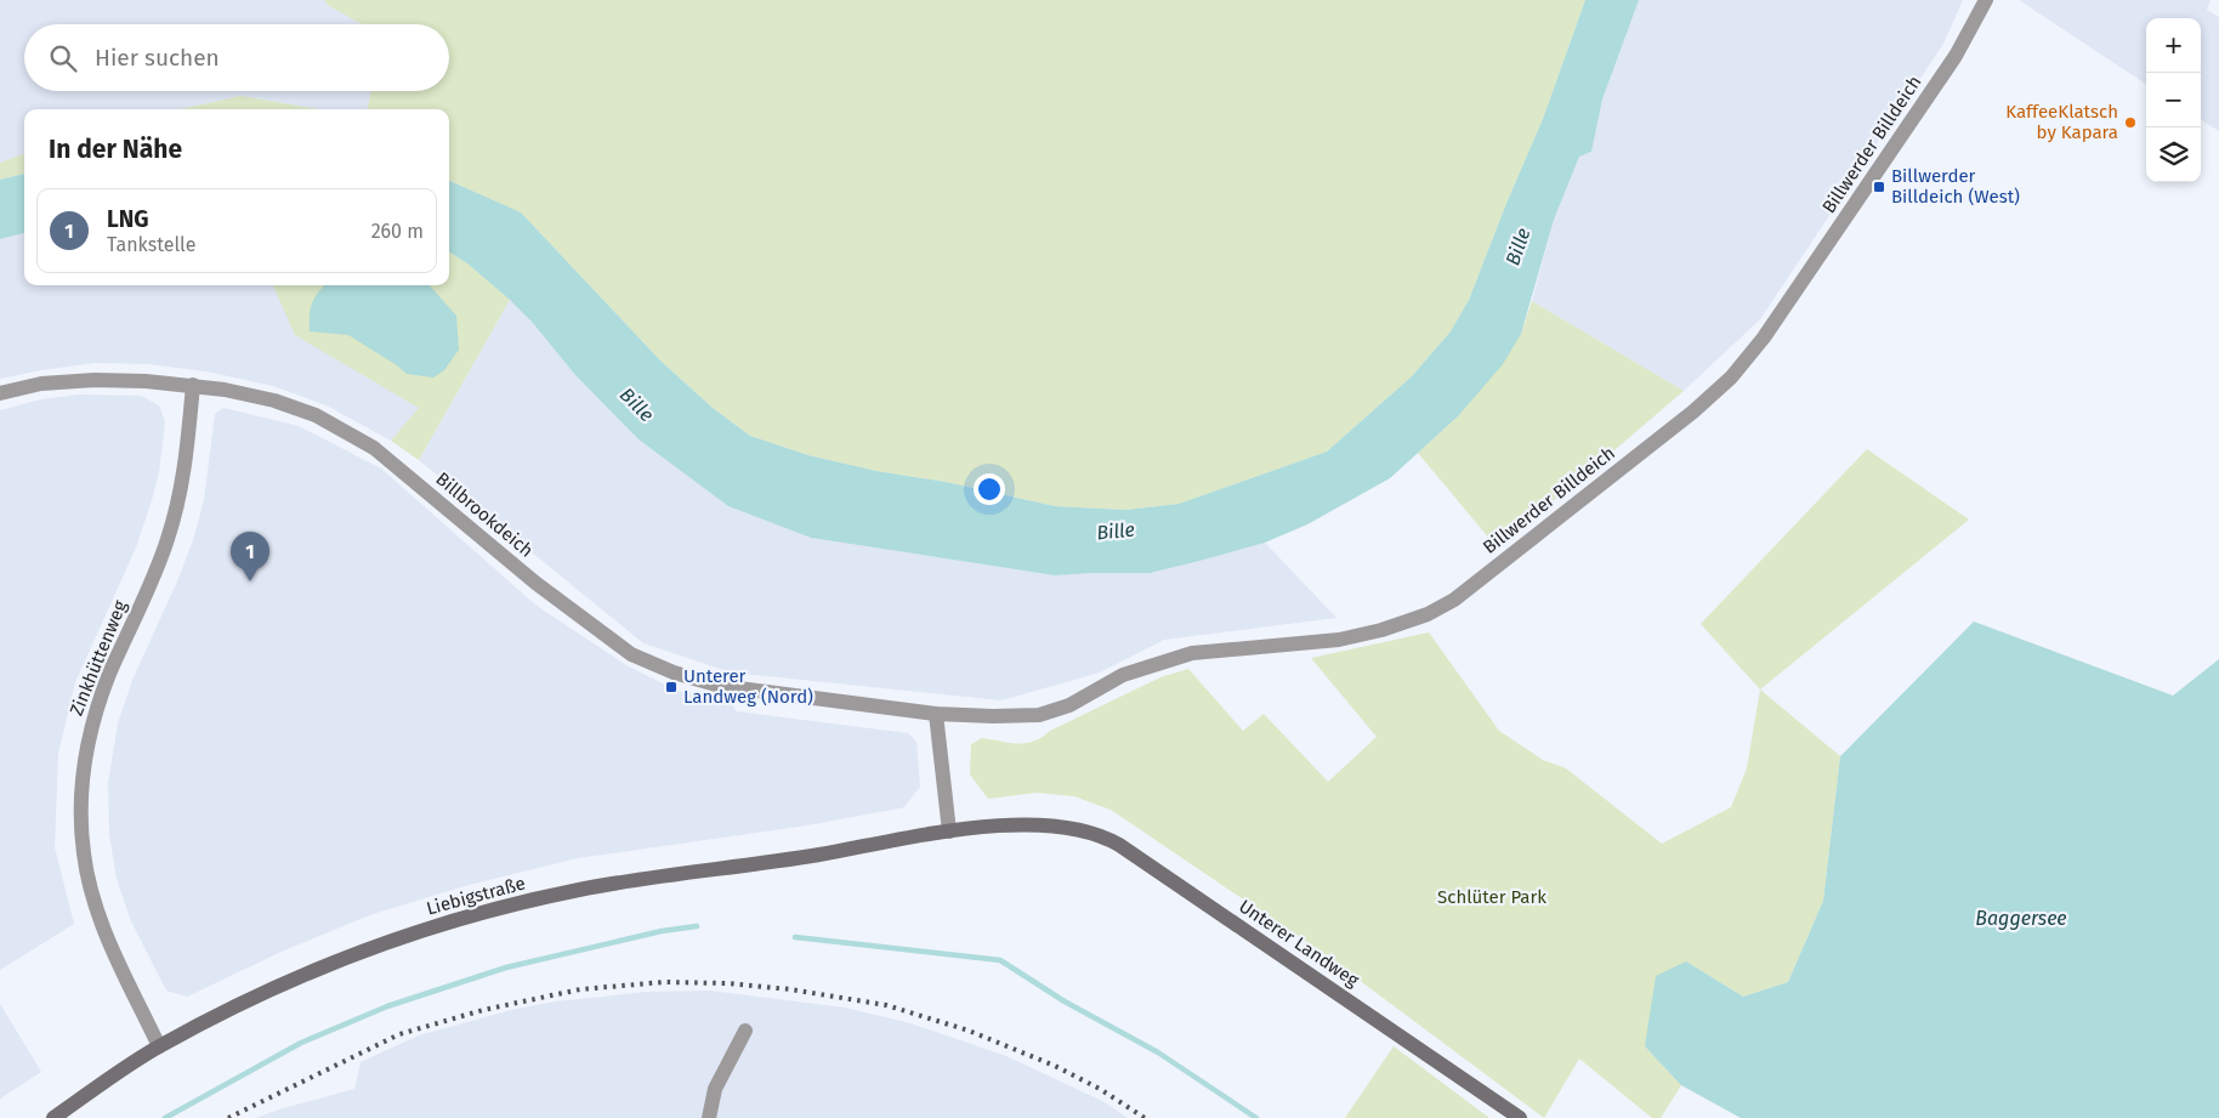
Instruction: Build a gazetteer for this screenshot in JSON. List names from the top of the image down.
{
  "streets": {
    "main road": ["Liebigstraße", "Unterer Landweg"],
    "street": ["Billwerder Billdeich", "Billbrookdeich", "Zinkhüttenweg"]
  },
  "crossings": [
    ["Billwerder Billdeich", "Billbrookdeich"],
    ["Billbrookdeich", "Zinkhüttenweg"],
    ["Zinkhüttenweg", "Liebigstraße"],
    ["Liebigstraße", "Unterer Landweg"]
  ],
  "water": ["Bille", "Baggersee"],
  "parks": ["Schlüter Park"],
  "places": {
    "other": ["KaffeeKlatsch by Kapara"],
    "transit": ["Billwerder Billdeich (West)", "Unterer Landweg (Nord)"]
  },
  "page": {
    "map_buttons": ["+", "−"],
    "search": "Hier suchen",
    "heading": "In der Nähe",
    "list": [
      {
        "mark": "1",
        "name": "LNG",
        "note": "Tankstelle",
        "value": "260 m"
      }
    ],
    "pins": "1"
  }
}
